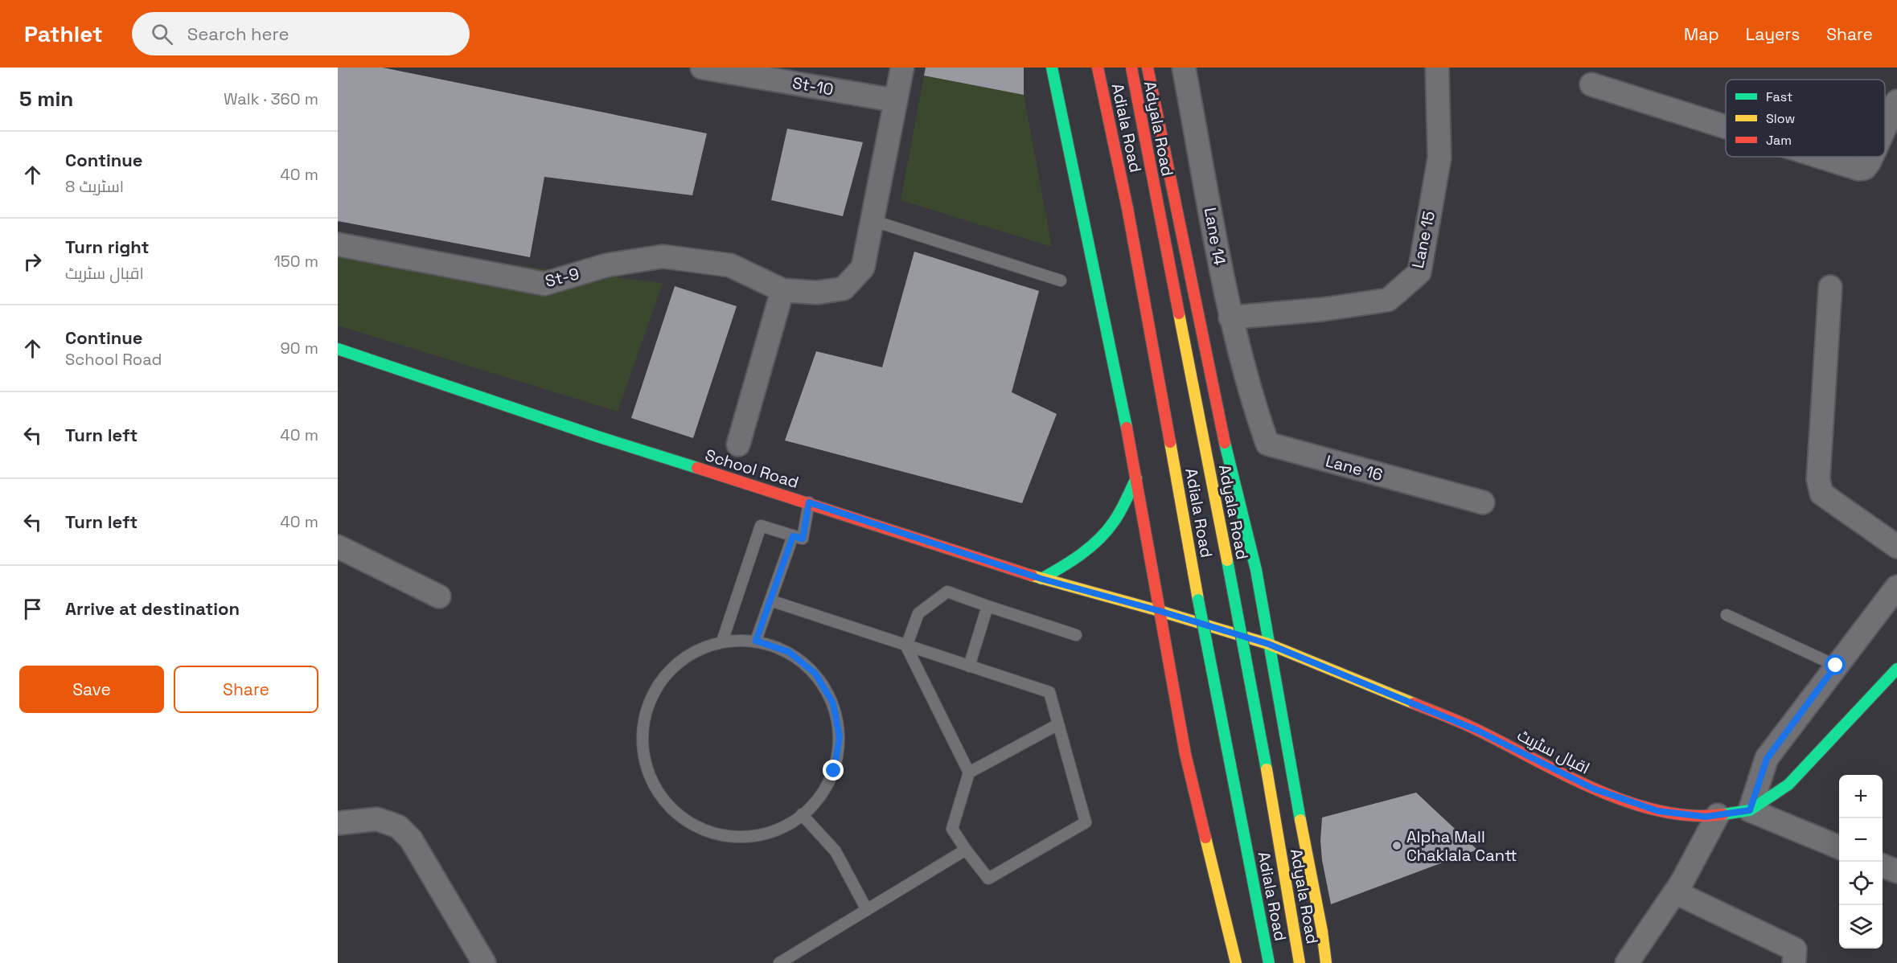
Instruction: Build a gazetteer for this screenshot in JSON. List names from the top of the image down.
{
  "streets": {
    "street": [
      "St-10",
      "Adiala Road",
      "Adyala Road",
      "Lane 14",
      "Lane 15",
      "St-9",
      "Lane 16",
      "School Road",
      "اقبال سٹریٹ"
    ]
  },
  "crossings": [
    ["Lane 14", "Lane 15"],
    ["Lane 14", "Lane 16"],
    ["School Road", "اقبال سٹریٹ"]
  ],
  "places": ["Alpha Mall Chaklala Cantt"],
  "legend": ["Fast", "Slow", "Jam"],
  "page": {
    "header": "Pathlet",
    "search": "Search here",
    "nav": ["Map", "Layers", "Share"],
    "heading": ["5 min", "Walk · 360 m"],
    "list": [
      ["Continue", "اسٹریٹ 8", "40 m"],
      ["Turn right", "اقبال سٹریٹ", "150 m"],
      ["Continue", "School Road", "90 m"],
      ["Turn left", "40 m"],
      ["Turn left", "40 m"],
      "Arrive at destination"
    ],
    "buttons": ["Save", "Share"],
    "map_buttons": ["+", "−"]
  }
}
